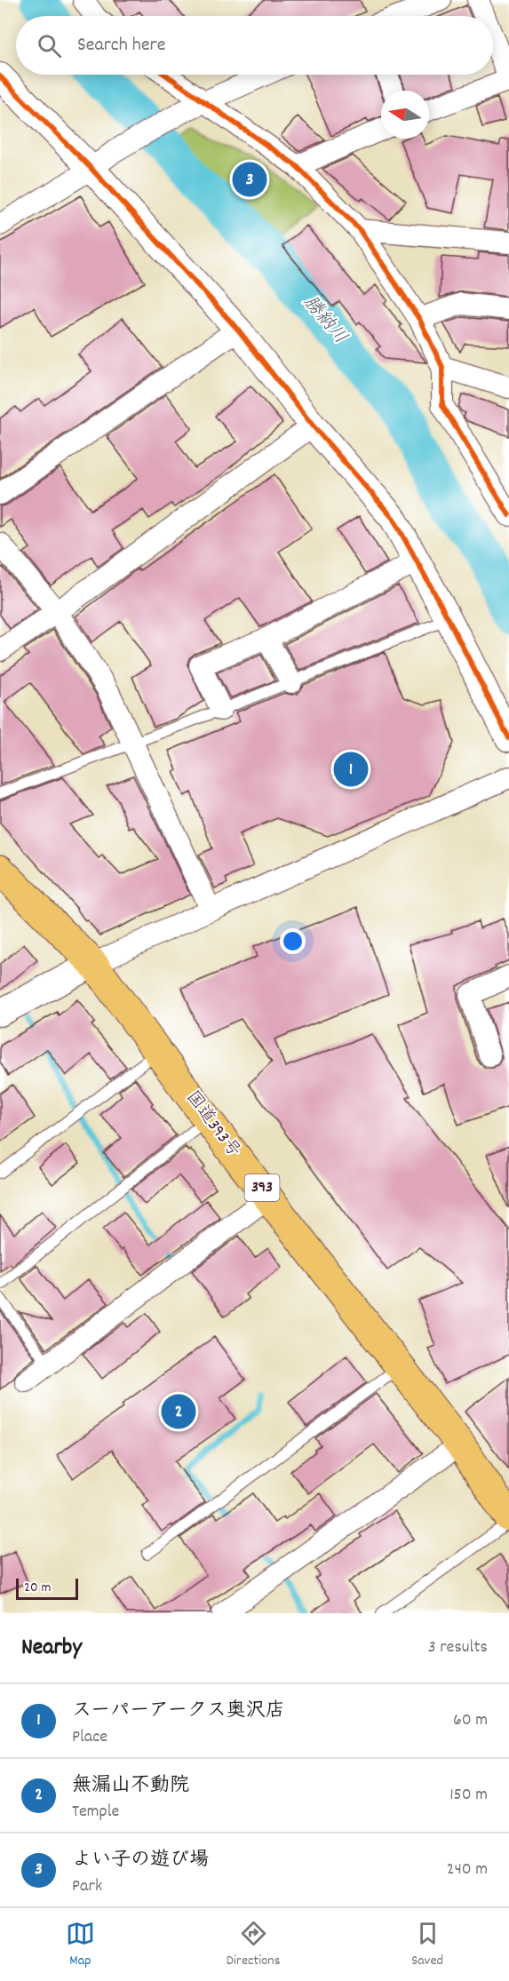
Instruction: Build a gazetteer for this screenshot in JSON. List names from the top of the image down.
{
  "streets": {
    "highway": ["国道393号", "393"]
  },
  "water": ["勝納川"],
  "scale_bar": "20 m",
  "north": "left",
  "page": {
    "search": "Search here",
    "pins": ["3", "1", "2"],
    "scale": "20 m",
    "heading": ["Nearby", "3 results"],
    "list": [
      {
        "mark": "1",
        "name": "スーパーアークス奥沢店",
        "note": "Place",
        "value": "60 m"
      },
      {
        "mark": "2",
        "name": "無漏山不動院",
        "note": "Temple",
        "value": "150 m"
      },
      {
        "mark": "3",
        "name": "よい子の遊び場",
        "note": "Park",
        "value": "240 m"
      }
    ],
    "nav": ["Map", "Directions", "Saved"]
  }
}
